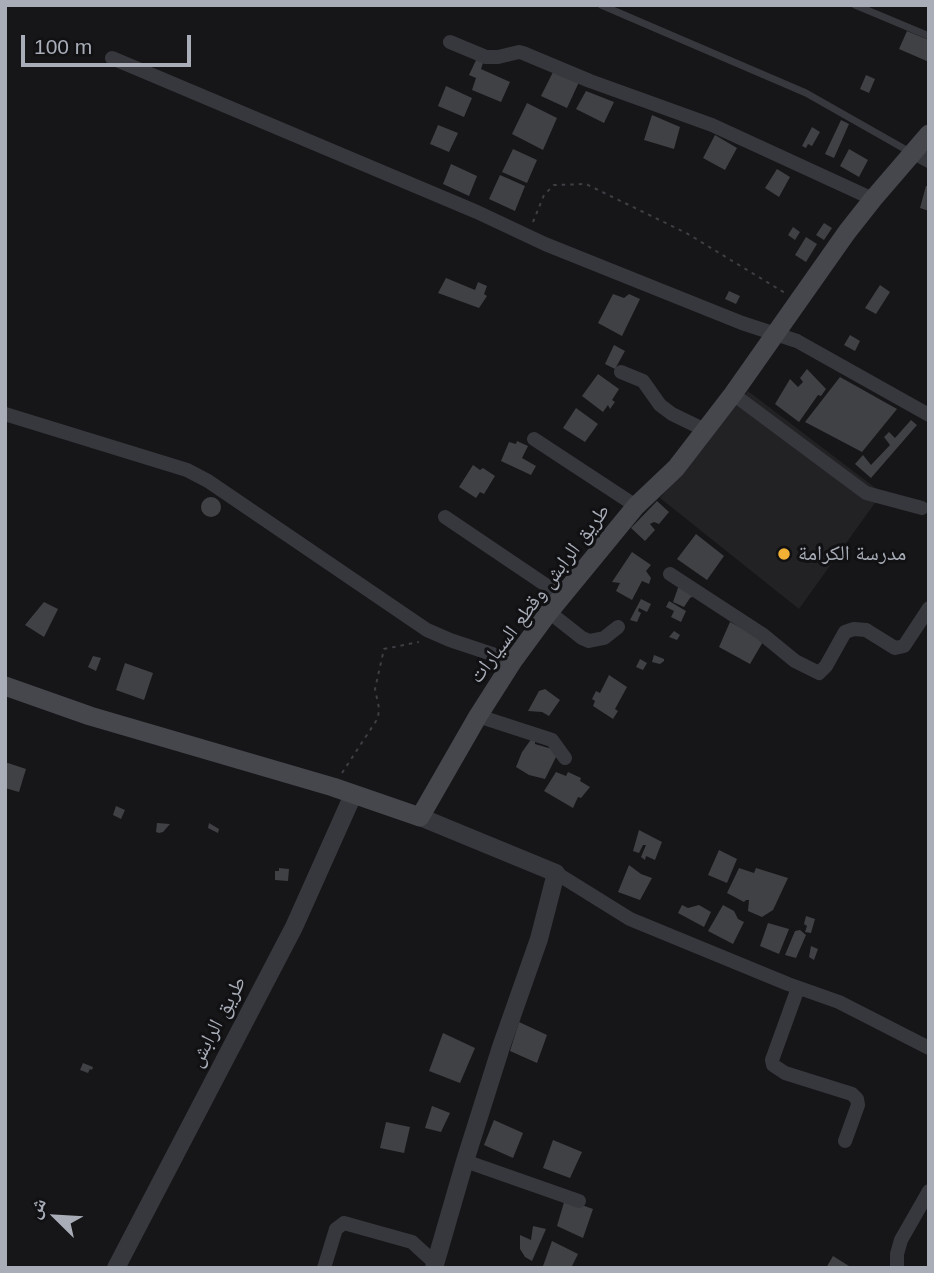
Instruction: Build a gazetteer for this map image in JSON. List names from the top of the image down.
{
  "streets": {
    "main road": ["طريق الرابش وقطع السيارات"],
    "street": ["طريق الرابش"]
  },
  "places": ["مدرسة الكرامة"],
  "scale_bar": "100 m",
  "north": "top left"
}
